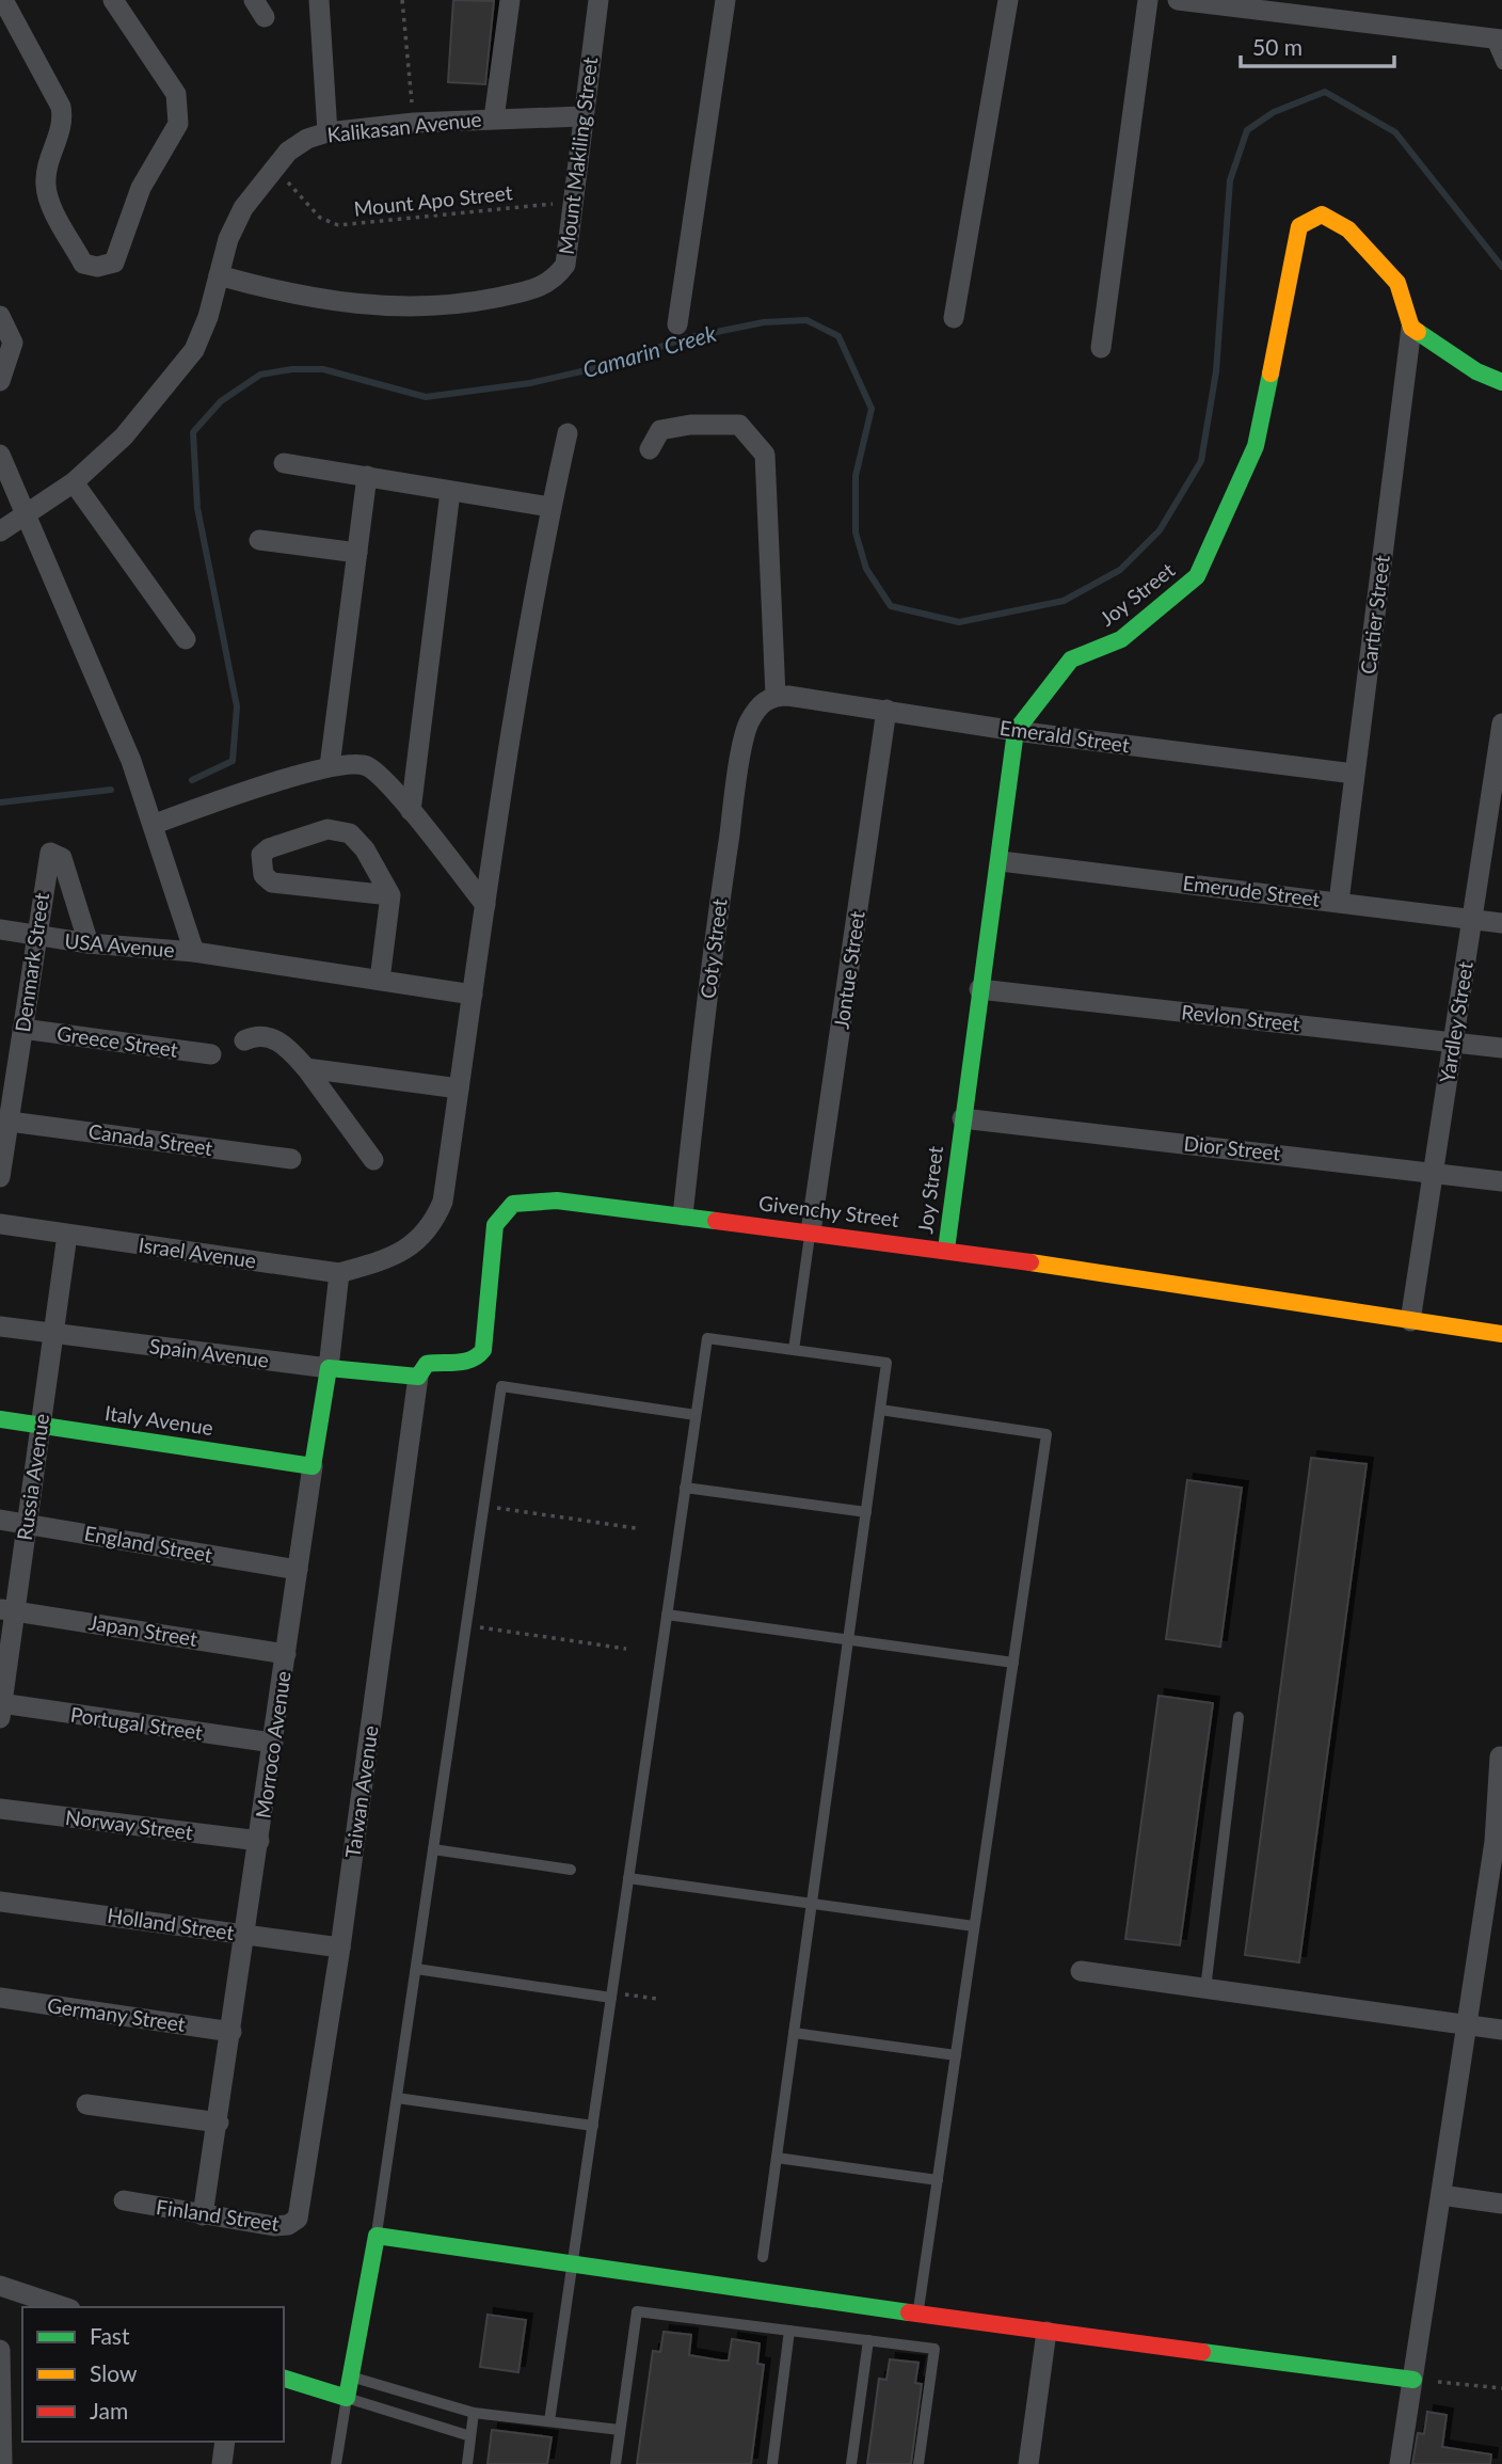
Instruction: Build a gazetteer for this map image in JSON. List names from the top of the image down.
{
  "streets": {
    "street": [
      "Kalikasan Avenue",
      "Mount Makiling Street",
      "Joy Street",
      "Cartier Street",
      "Emerald Street",
      "Emerude Street",
      "USA Avenue",
      "Coty Street",
      "Denmark Street",
      "Jontue Street",
      "Revlon Street",
      "Yardley Street",
      "Greece Street",
      "Canada Street",
      "Dior Street",
      "Givenchy Street",
      "Israel Avenue",
      "Spain Avenue",
      "Italy Avenue",
      "Russia Avenue",
      "England Street",
      "Japan Street",
      "Portugal Street",
      "Morroco Avenue",
      "Taiwan Avenue",
      "Norway Street",
      "Holland Street",
      "Germany Street",
      "Finland Street"
    ],
    "path": ["Mount Apo Street"]
  },
  "crossings": [
    ["Kalikasan Avenue", "Mount Makiling Street"],
    ["Kalikasan Avenue", "Mount Apo Street"],
    ["Mount Makiling Street", "Mount Apo Street"],
    ["Joy Street", "Cartier Street"],
    ["Joy Street", "Emerald Street"],
    ["Joy Street", "Emerude Street"],
    ["Joy Street", "Revlon Street"],
    ["Joy Street", "Dior Street"],
    ["Joy Street", "Givenchy Street"],
    ["Cartier Street", "Emerald Street"],
    ["Cartier Street", "Emerude Street"],
    ["Emerald Street", "Coty Street"],
    ["Emerald Street", "Jontue Street"],
    ["Emerude Street", "Yardley Street"],
    ["USA Avenue", "Denmark Street"],
    ["Coty Street", "Givenchy Street"],
    ["Denmark Street", "Greece Street"],
    ["Denmark Street", "Canada Street"],
    ["Jontue Street", "Givenchy Street"],
    ["Revlon Street", "Yardley Street"],
    ["Yardley Street", "Dior Street"],
    ["Yardley Street", "Givenchy Street"],
    ["Givenchy Street", "Spain Avenue"],
    ["Givenchy Street", "Taiwan Avenue"],
    ["Israel Avenue", "Russia Avenue"],
    ["Israel Avenue", "Morroco Avenue"],
    ["Spain Avenue", "Russia Avenue"],
    ["Spain Avenue", "Morroco Avenue"],
    ["Spain Avenue", "Taiwan Avenue"],
    ["Italy Avenue", "Russia Avenue"],
    ["Italy Avenue", "Morroco Avenue"],
    ["Russia Avenue", "England Street"],
    ["Russia Avenue", "Japan Street"],
    ["Russia Avenue", "Portugal Street"],
    ["England Street", "Morroco Avenue"],
    ["Japan Street", "Morroco Avenue"],
    ["Portugal Street", "Morroco Avenue"],
    ["Morroco Avenue", "Norway Street"],
    ["Morroco Avenue", "Holland Street"],
    ["Morroco Avenue", "Germany Street"],
    ["Morroco Avenue", "Finland Street"],
    ["Taiwan Avenue", "Holland Street"],
    ["Taiwan Avenue", "Finland Street"]
  ],
  "water": ["Camarin Creek"],
  "legend": ["Fast", "Slow", "Jam"],
  "scale_bar": "50 m"
}
